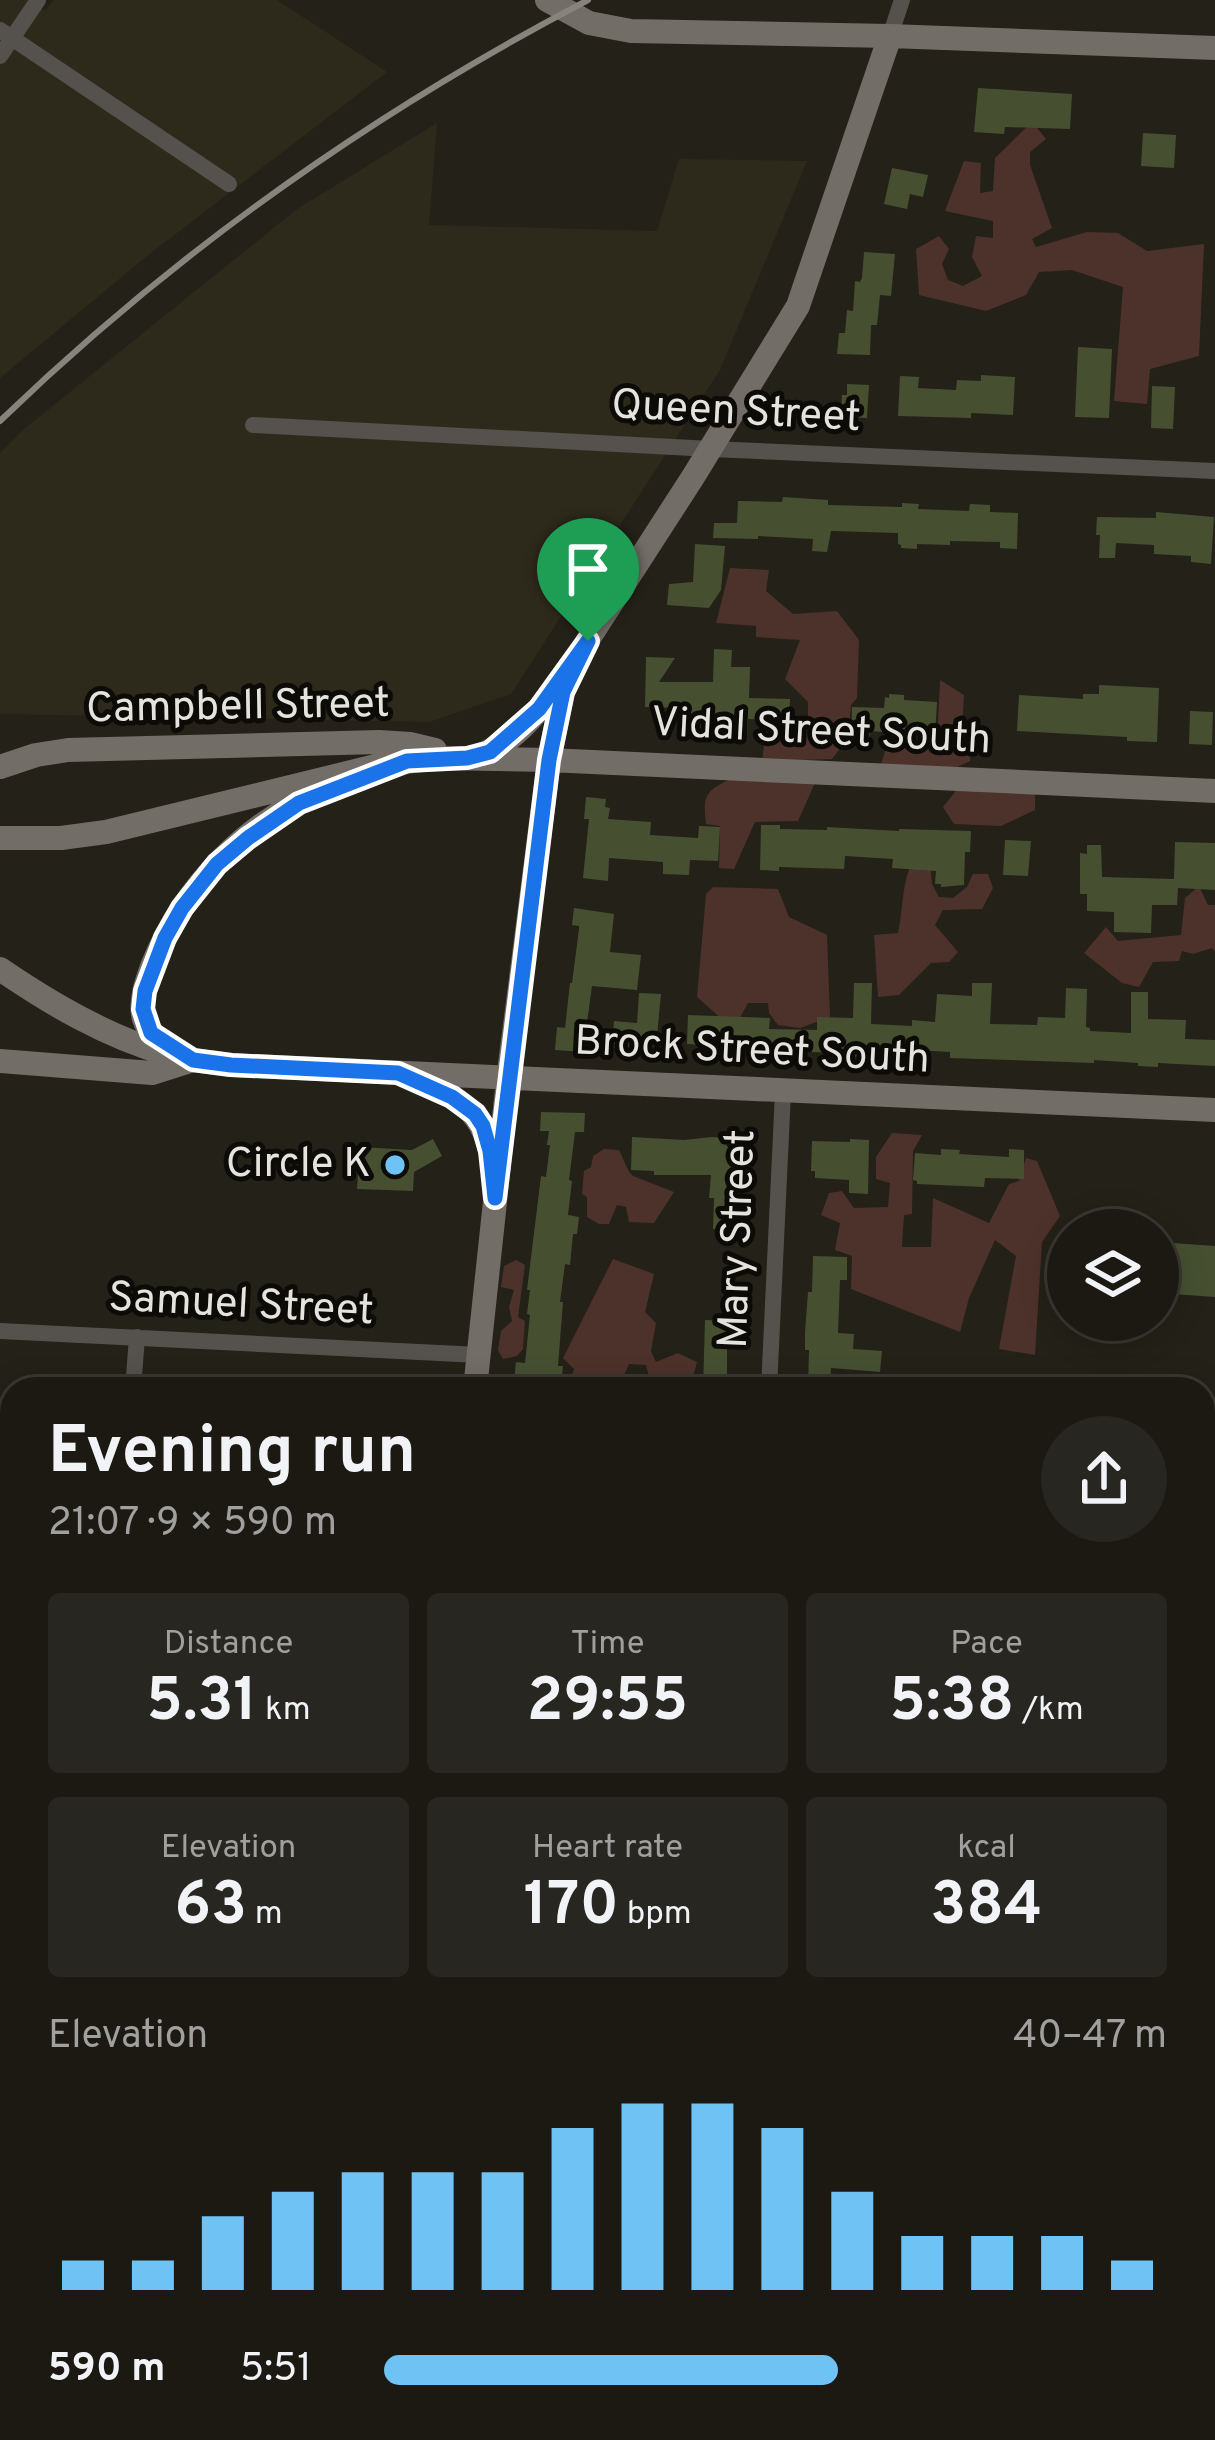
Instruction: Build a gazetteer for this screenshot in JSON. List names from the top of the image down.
{
  "streets": {
    "main road": ["Campbell Street", "Vidal Street South", "Brock Street South"],
    "street": ["Queen Street", "Mary Street", "Samuel Street"]
  },
  "crossings": [
    ["Campbell Street", "Vidal Street South"],
    ["Brock Street South", "Mary Street"]
  ],
  "places": ["Circle K"],
  "page": {
    "heading": ["Evening run", "21:07 · 9 × 590 m"],
    "stats": [
      ["Distance", "5.31 km"],
      ["Time", "29:55"],
      ["Pace", "5:38 /km"],
      ["Elevation", "63 m"],
      ["Heart rate", "170 bpm"],
      ["kcal", "384"]
    ],
    "chart": ["Elevation", "40–47 m"],
    "list": [
      {
        "name": "590 m",
        "note": "5:51"
      }
    ]
  }
}
